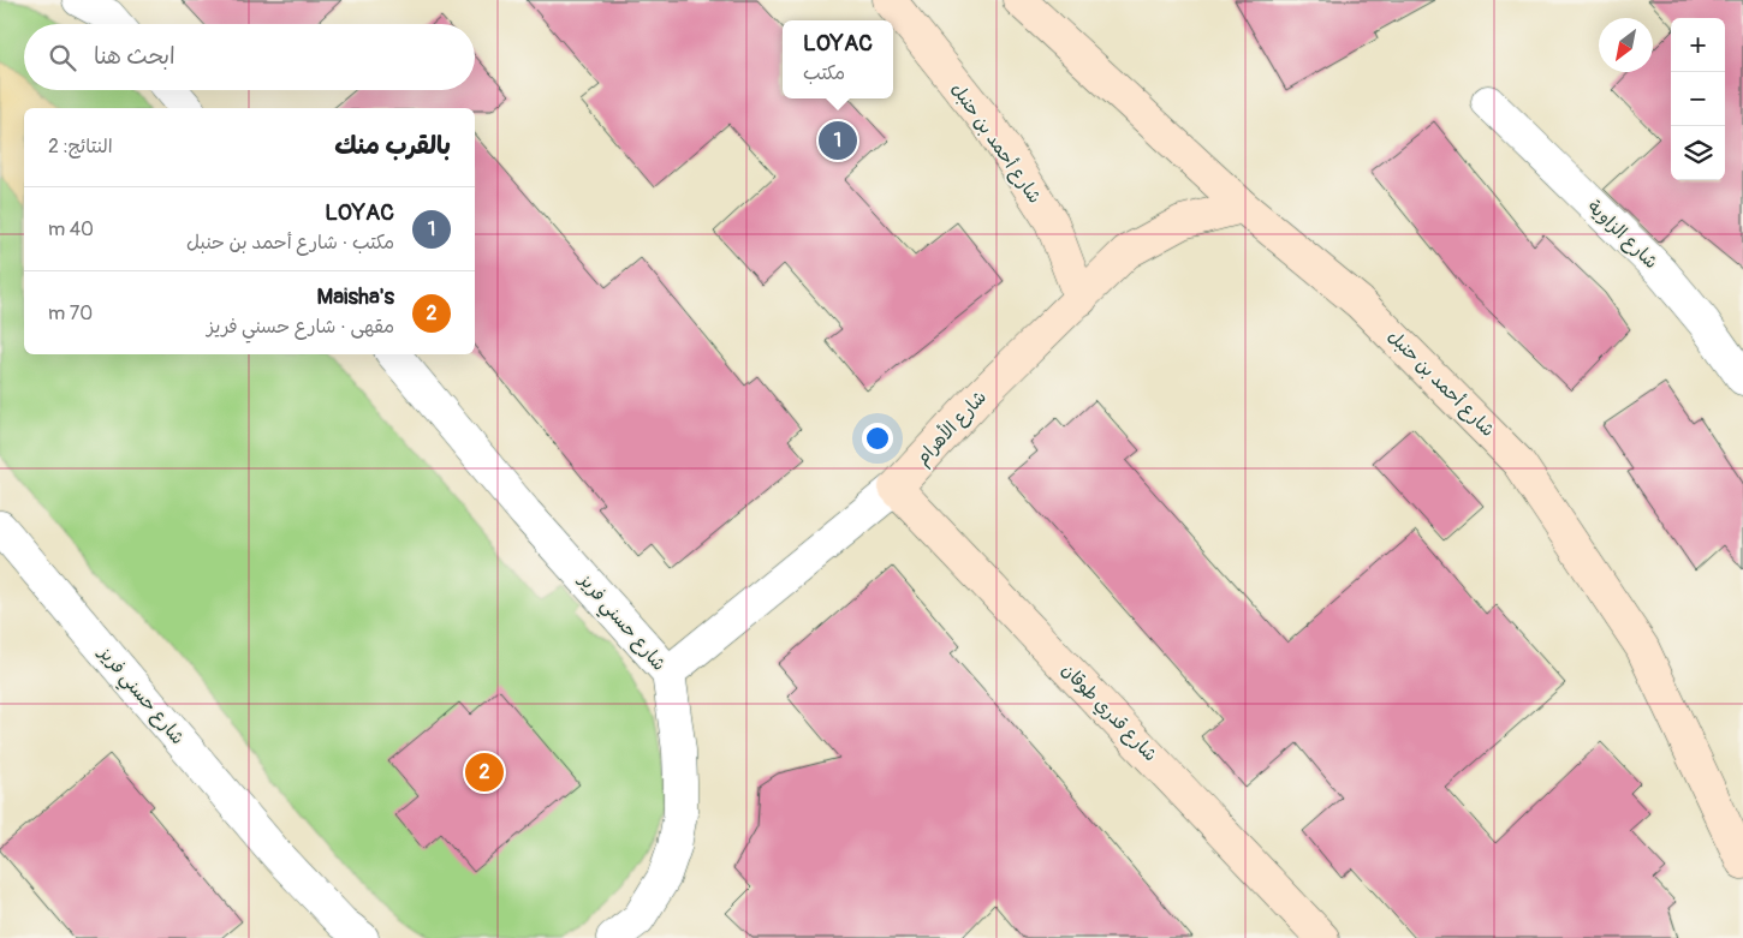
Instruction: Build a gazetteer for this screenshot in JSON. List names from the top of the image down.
{
  "streets": {
    "street": [
      "شارع أحمد بن حنبل",
      "شارع الزاوية",
      "شارع الأهرام",
      "شارع حسني فريز",
      "شارع قدري طوقان"
    ]
  },
  "crossings": [
    ["شارع أحمد بن حنبل", "شارع الأهرام"],
    ["شارع الأهرام", "شارع حسني فريز"],
    ["شارع الأهرام", "شارع قدري طوقان"]
  ],
  "north": "bottom left",
  "page": {
    "map_buttons": ["+", "−"],
    "popup": ["LOYAC", "مكتب"],
    "search": "ابحث هنا",
    "heading": ["بالقرب منك", "النتائج: 2"],
    "pins": ["1", "2"],
    "list": [
      {
        "mark": "1",
        "name": "LOYAC",
        "note": "مكتب · شارع أحمد بن حنبل",
        "value": "40 m"
      },
      {
        "mark": "2",
        "name": "Maisha's",
        "note": "مقهى · شارع حسني فريز",
        "value": "70 m"
      }
    ]
  }
}
